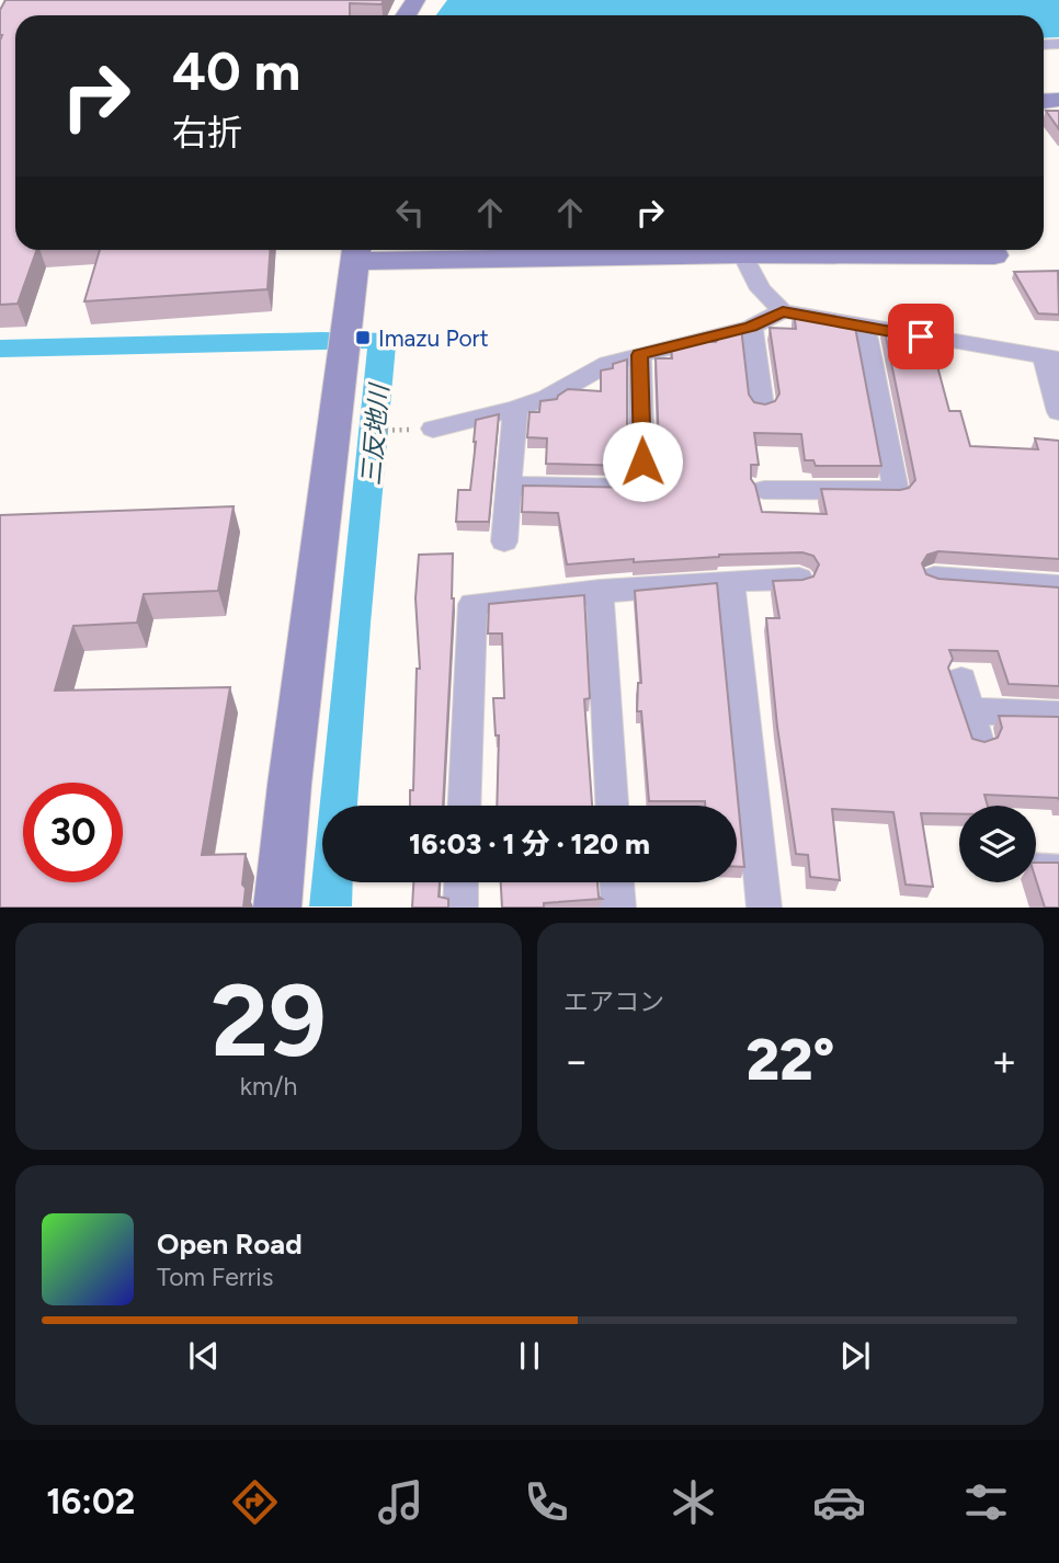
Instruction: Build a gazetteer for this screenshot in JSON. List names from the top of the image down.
{
  "water": ["三反地川"],
  "places": {
    "transit": ["Imazu Port"]
  },
  "page": {
    "turn": ["40 m", "右折"],
    "limit": "30",
    "trip": "16:03 · 1 分 · 120 m",
    "tile": [
      ["29", "km/h"],
      "エアコン"
    ],
    "heat": ["−", "22°", "+"],
    "song": ["Open Road", "Tom Ferris"],
    "tabs": "16:02"
  }
}
